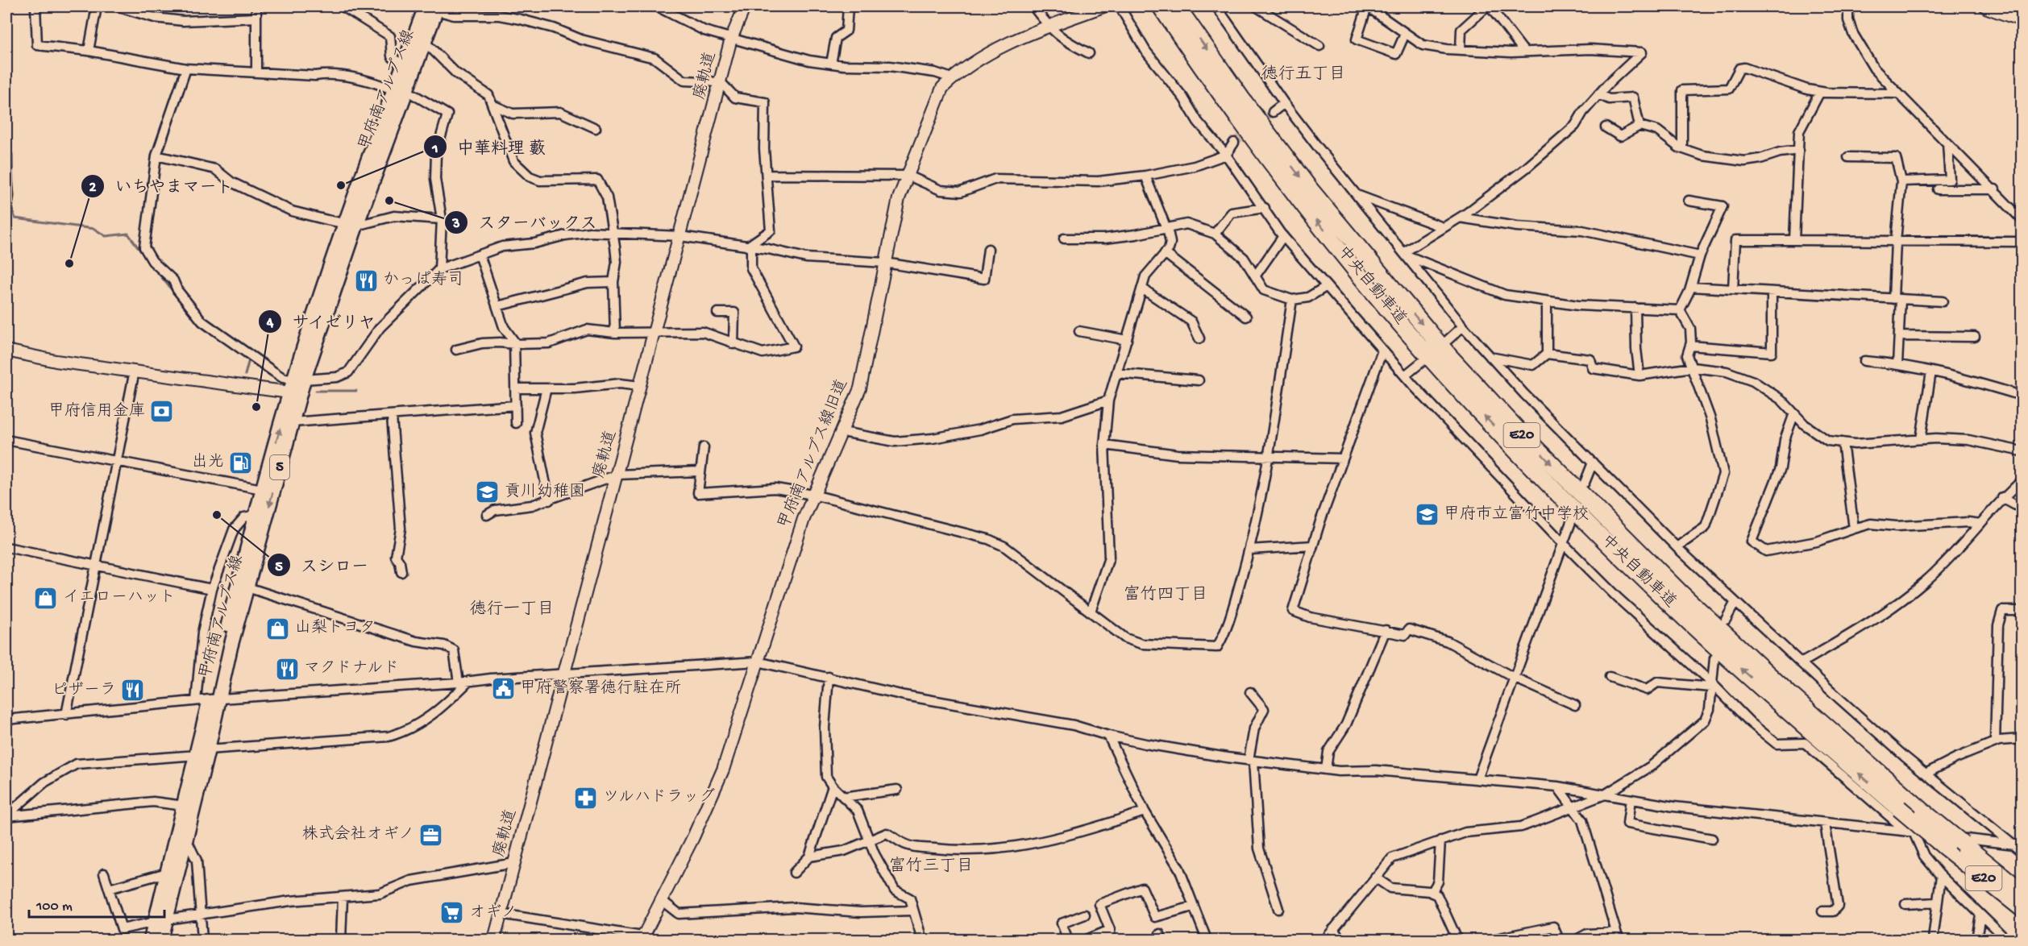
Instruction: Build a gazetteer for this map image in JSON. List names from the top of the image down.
{
  "streets": {
    "highway": ["中央自動車道", "E20"],
    "main road": ["甲府南アルプス線", "5"],
    "street": ["廃軌道", "甲府南アルプス線旧道"]
  },
  "districts": [
    "徳行五丁目",
    "富竹四丁目",
    "徳行一丁目",
    "富竹三丁目"
  ],
  "places": {
    "other": [
      "中華料理 藪",
      "スターバックス",
      "いちやまマート",
      "サイゼリヤ",
      "スシロー"
    ],
    "restaurant": ["かっぱ寿司", "マクドナルド", "ピザーラ"],
    "bank": ["甲府信用金庫"],
    "fuel station": ["出光"],
    "school or university": ["貢川幼稚園", "甲府市立富竹中学校"],
    "shop": ["イエローハット", "山梨トヨタ"],
    "public building": ["甲府警察署徳行駐在所"],
    "pharmacy": ["ツルハドラッグ"],
    "office": ["株式会社オギノ"],
    "supermarket": ["オギノ"]
  },
  "scale_bar": "100 m"
}
